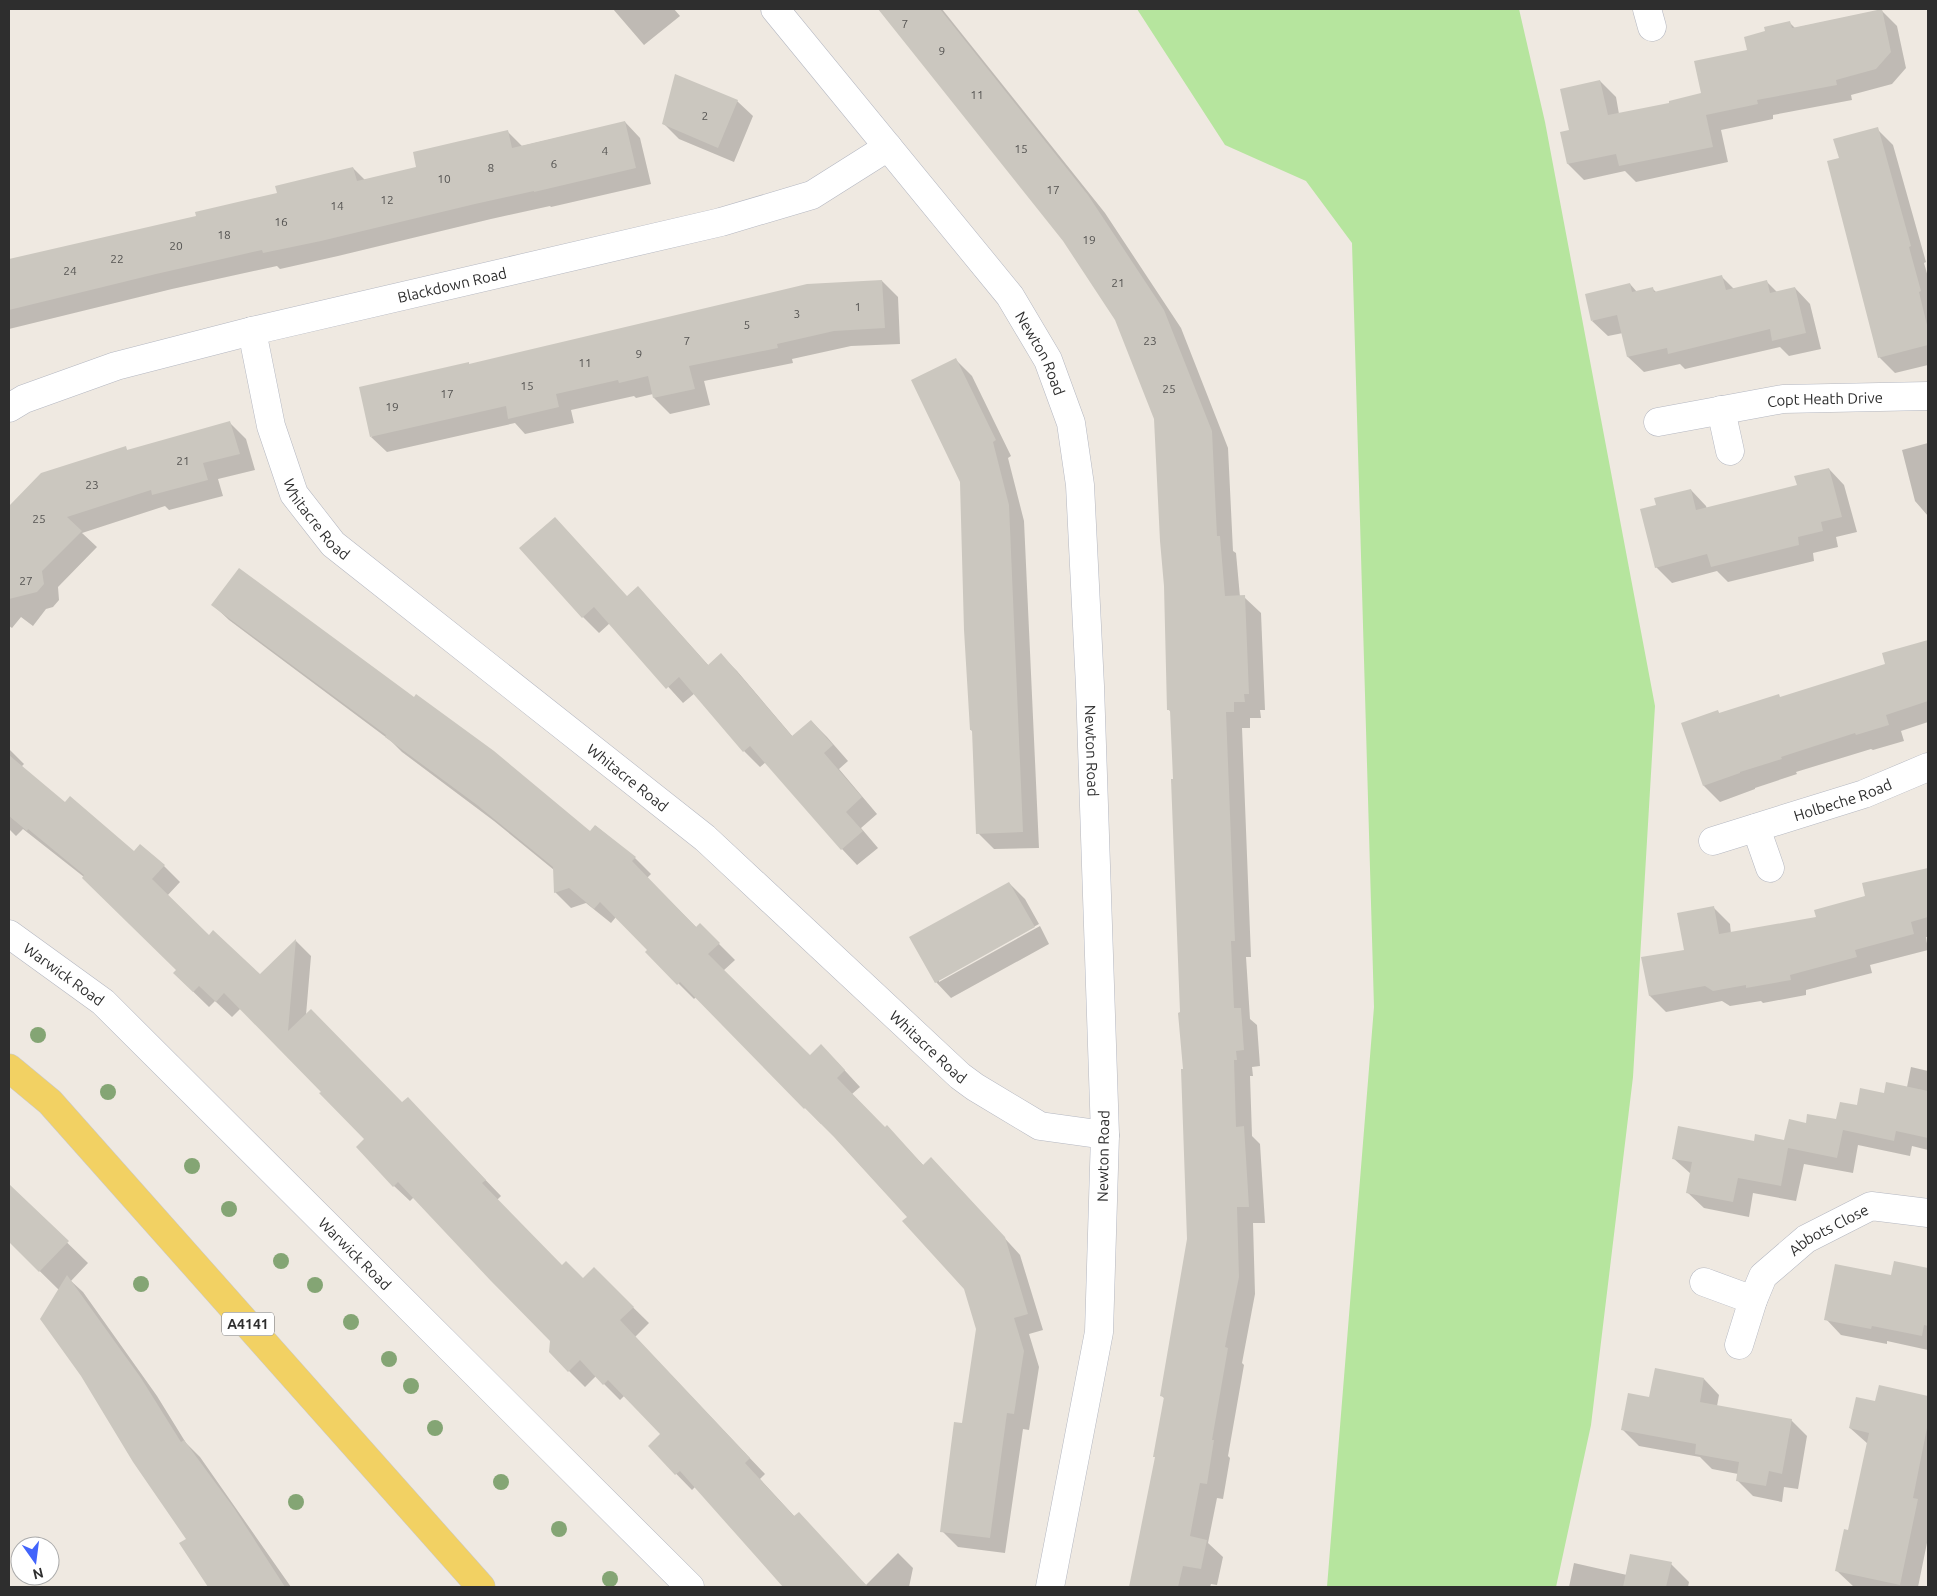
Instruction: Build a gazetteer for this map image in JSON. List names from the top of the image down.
{
  "streets": {
    "main road": ["A4141"],
    "street": [
      "Blackdown Road",
      "Newton Road",
      "Copt Heath Drive",
      "Whitacre Road",
      "Holbeche Road",
      "Warwick Road",
      "Abbots Close"
    ]
  },
  "crossings": [
    ["Blackdown Road", "Newton Road"],
    ["Blackdown Road", "Whitacre Road"],
    ["Newton Road", "Whitacre Road"]
  ],
  "house_numbers": [
    "7",
    "9",
    "11",
    "2",
    "15",
    "4",
    "6",
    "8",
    "10",
    "17",
    "12",
    "14",
    "16",
    "18",
    "19",
    "20",
    "22",
    "24",
    "21",
    "1",
    "3",
    "5",
    "7",
    "23",
    "9",
    "11",
    "15",
    "25",
    "17",
    "19",
    "21",
    "23",
    "25",
    "27"
  ],
  "north": "bottom"
}
